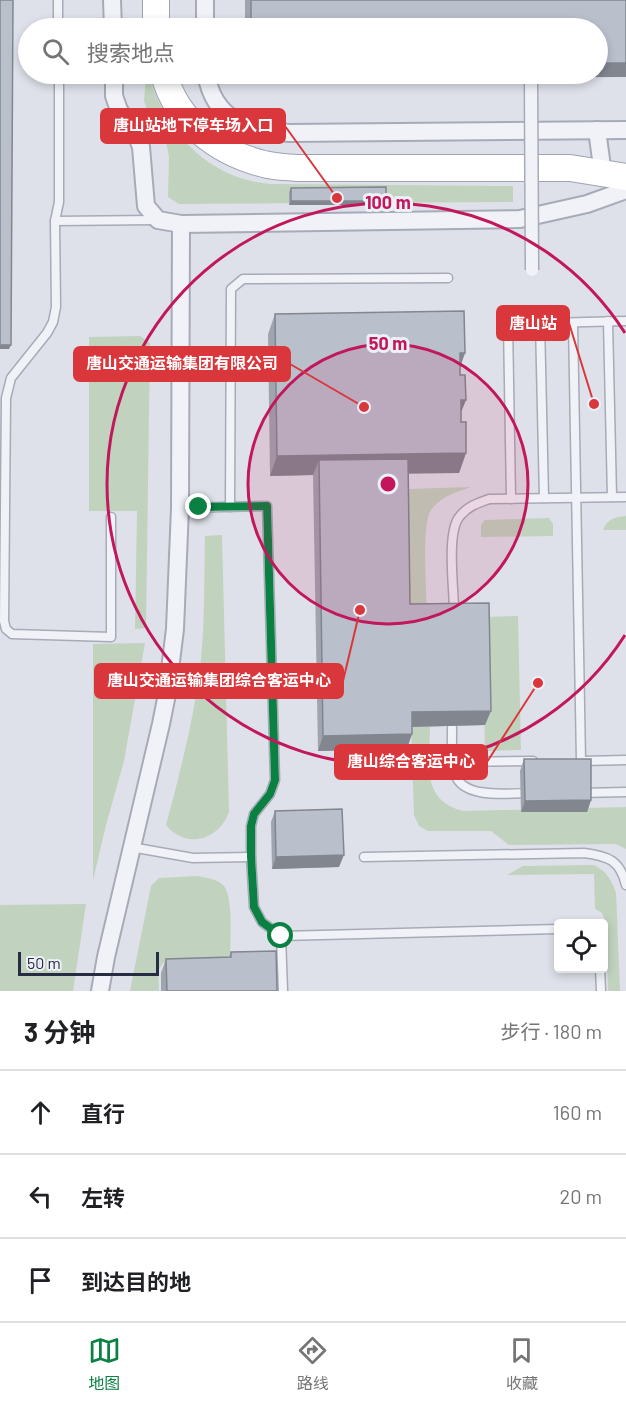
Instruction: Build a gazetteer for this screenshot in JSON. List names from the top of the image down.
{
  "places": [
    "唐山站地下停车场入口",
    "唐山站",
    "唐山交通运输集团有限公司",
    "唐山交通运输集团综合客运中心",
    "唐山综合客运中心"
  ],
  "scale_bar": "50 m",
  "page": {
    "search": "搜索地点",
    "scale": "50 m",
    "heading": ["3 分钟", "步行 · 180 m"],
    "list": [
      ["直行", "160 m"],
      ["左转", "20 m"],
      "到达目的地"
    ],
    "nav": ["地图", "路线", "收藏"]
  },
  "rings": ["100 m", "50 m"]
}
